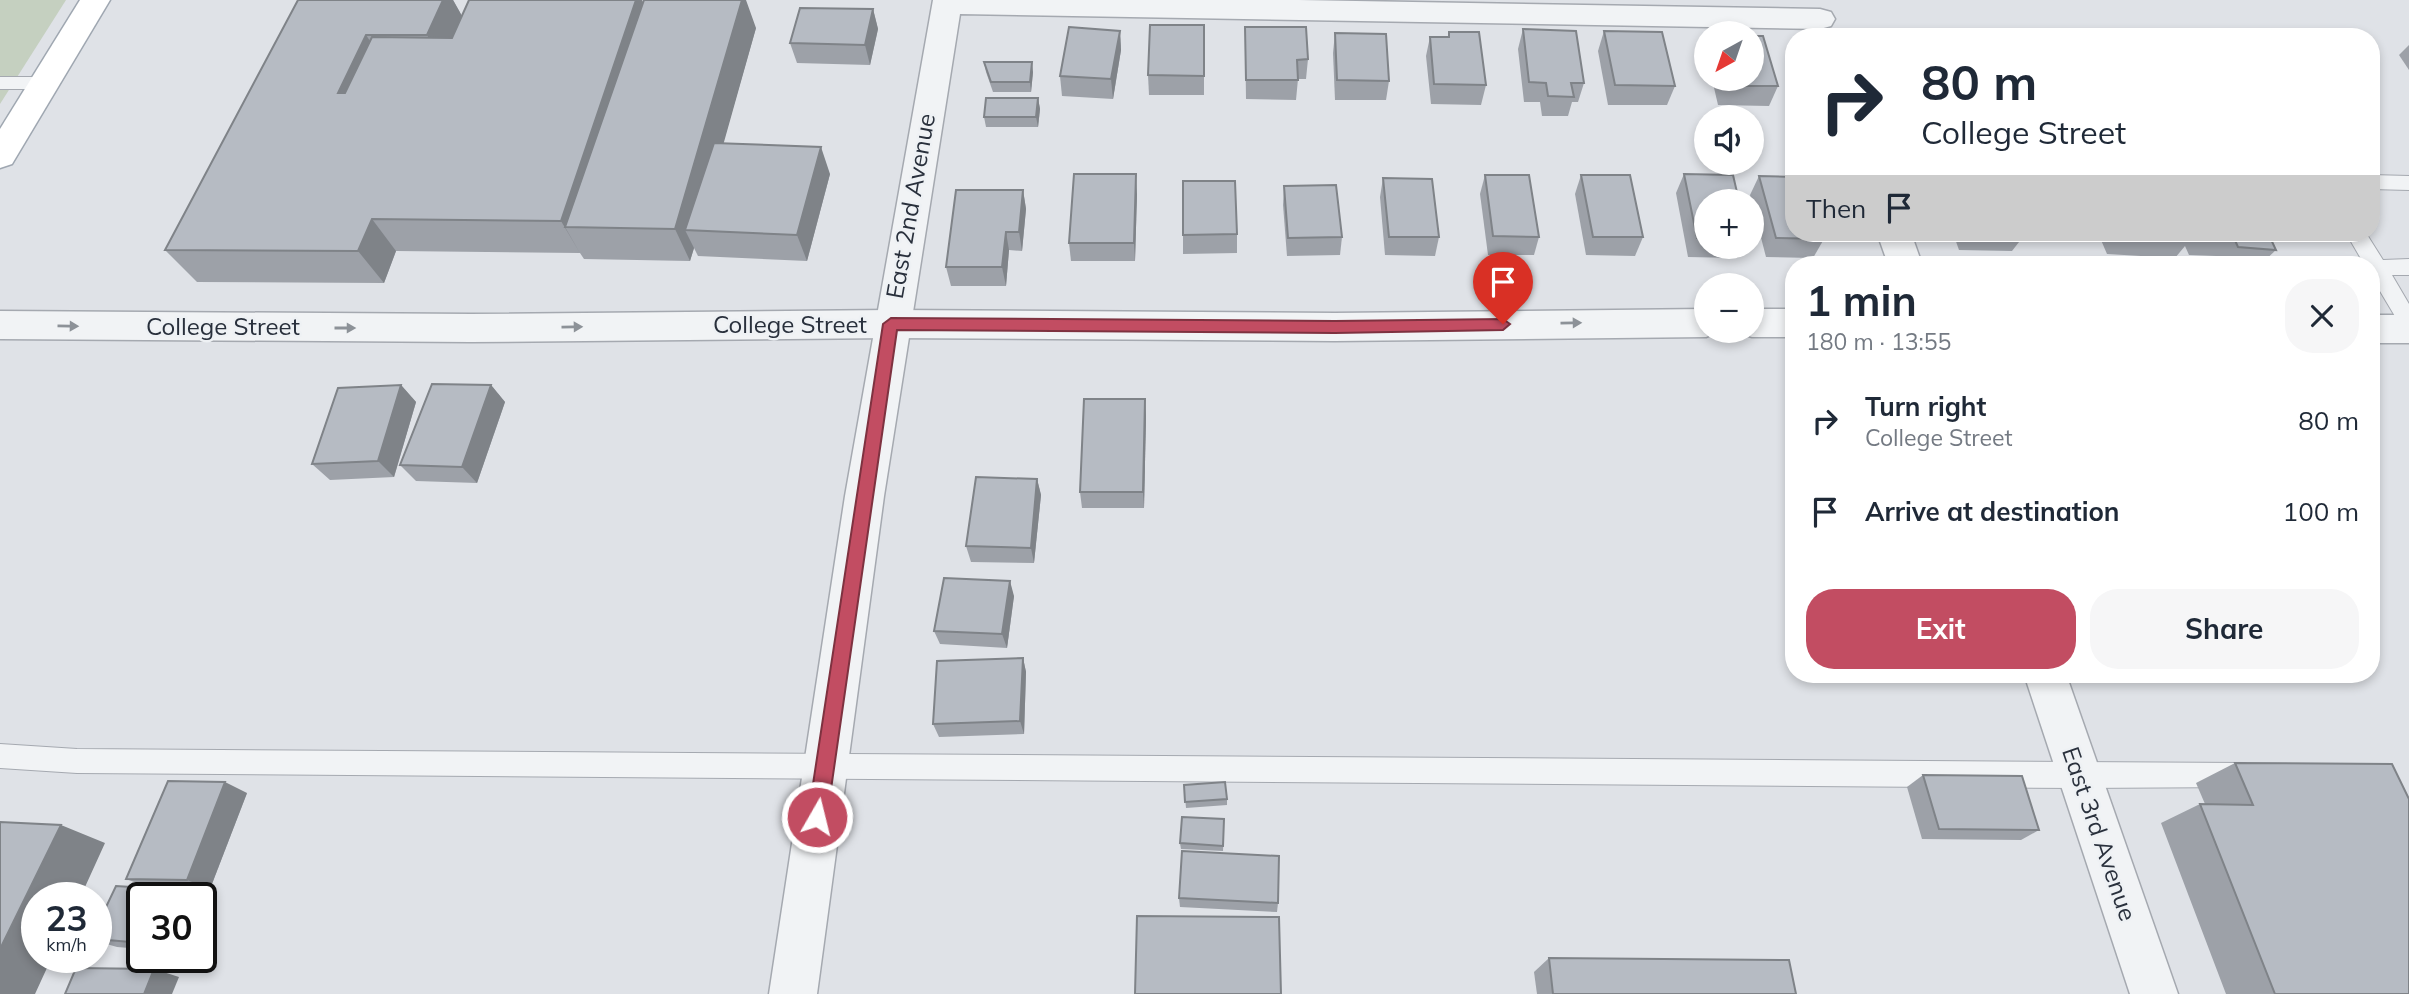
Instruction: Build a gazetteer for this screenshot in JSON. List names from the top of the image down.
{
  "streets": {
    "street": ["East 2nd Avenue", "College Street", "East 3rd Avenue"]
  },
  "crossings": [
    ["East 2nd Avenue", "College Street"]
  ],
  "north": "bottom left",
  "page": {
    "map_buttons": ["+", "−"],
    "turn": ["80 m", "College Street"],
    "then": "Then",
    "heading": ["1 min", "180 m · 13:55"],
    "list": [
      {
        "name": "Turn right",
        "note": "College Street",
        "value": "80 m"
      },
      {
        "name": "Arrive at destination",
        "value": "100 m"
      }
    ],
    "buttons": ["Exit", "Share"],
    "speed": "23 km/h",
    "limit": "30"
  }
}
